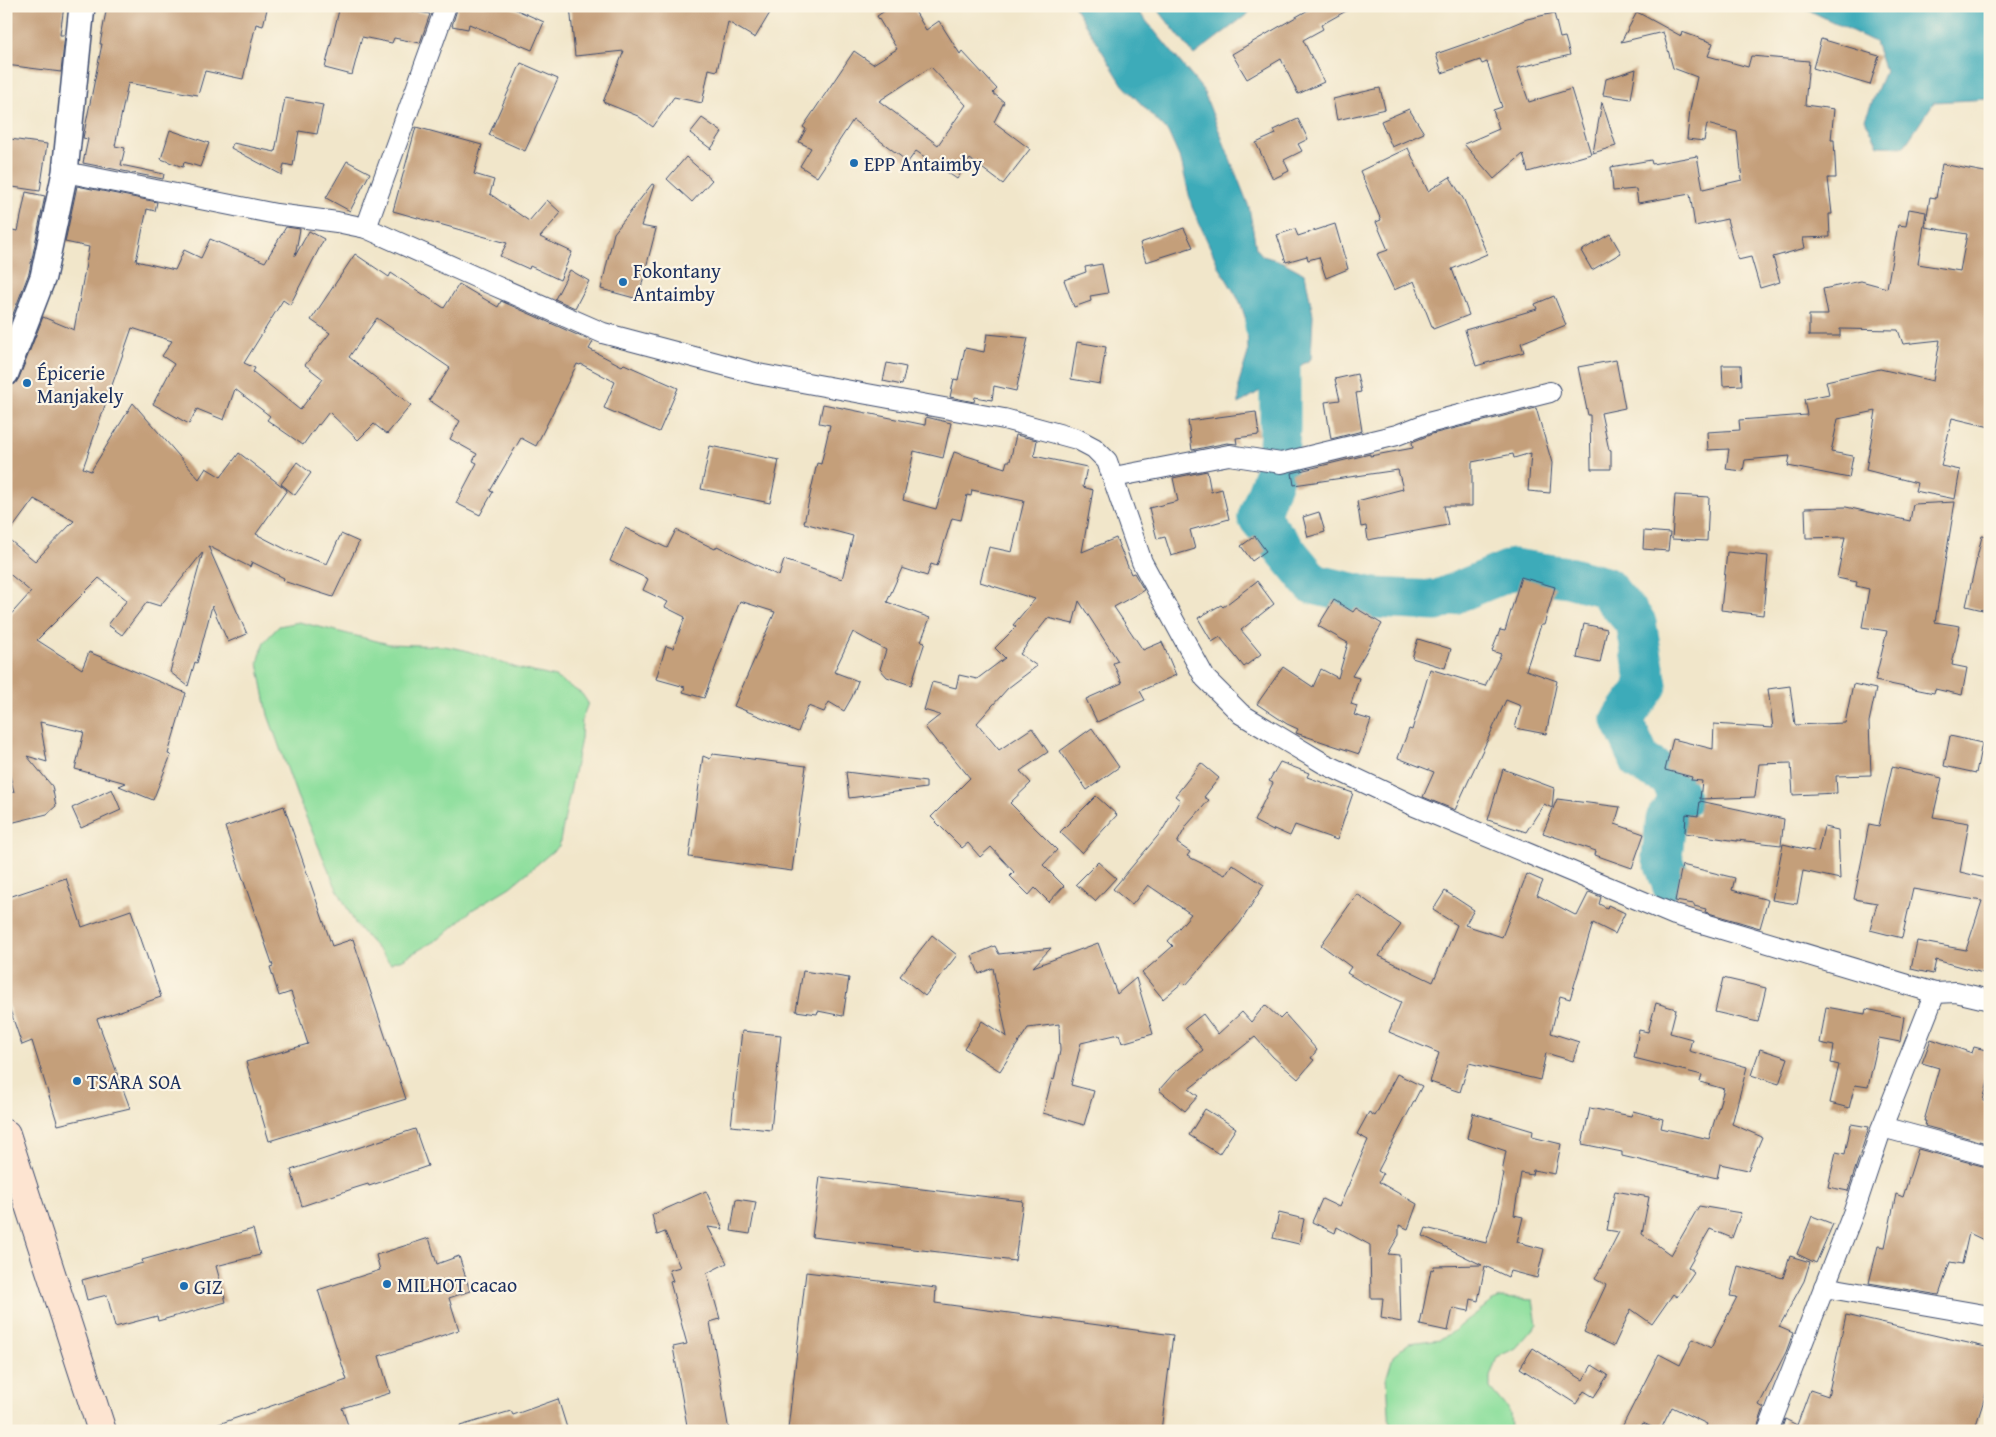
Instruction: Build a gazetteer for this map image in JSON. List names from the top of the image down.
{
  "places": [
    "EPP Antaimby",
    "Fokontany Antaimby",
    "Épicerie Manjakely",
    "TSARA SOA",
    "MILHOT cacao",
    "GIZ"
  ]
}
